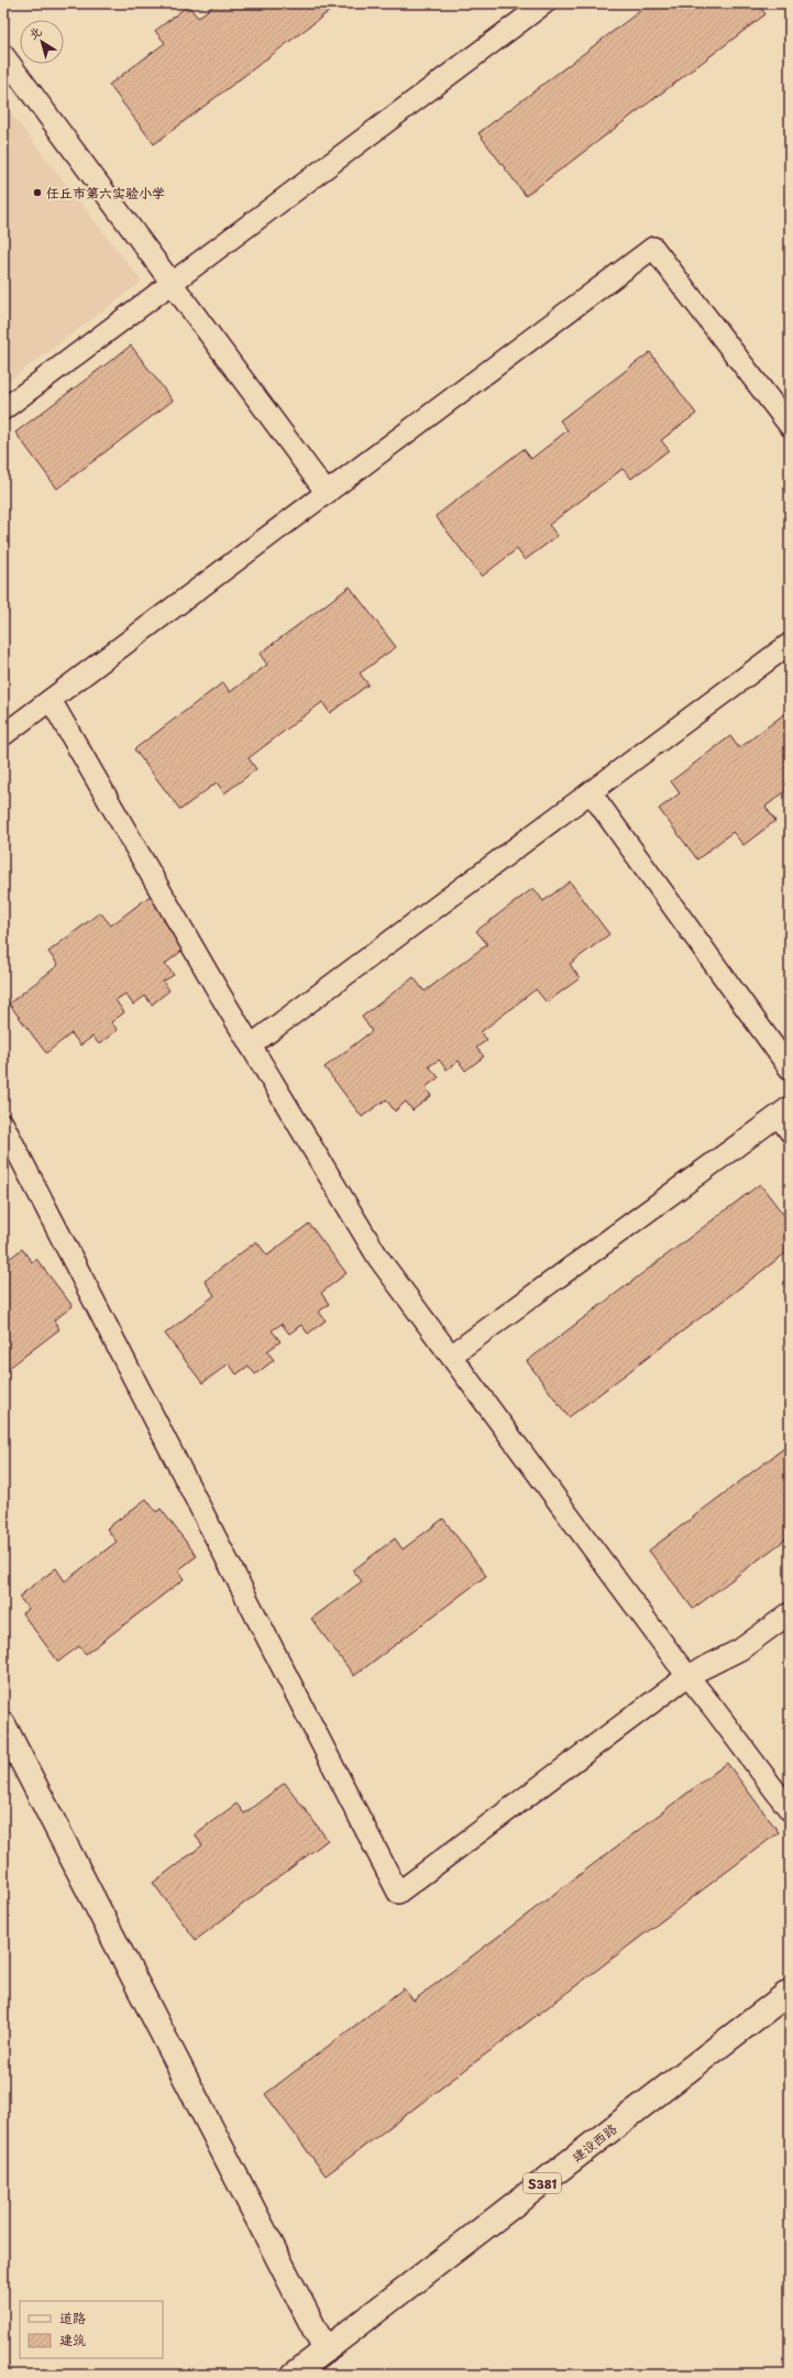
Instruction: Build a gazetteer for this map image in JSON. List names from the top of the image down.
{
  "streets": {
    "street": ["建设西路", "S381"]
  },
  "places": ["任丘市第六实验小学"],
  "legend": ["道路", "建筑"],
  "north": "top left"
}
